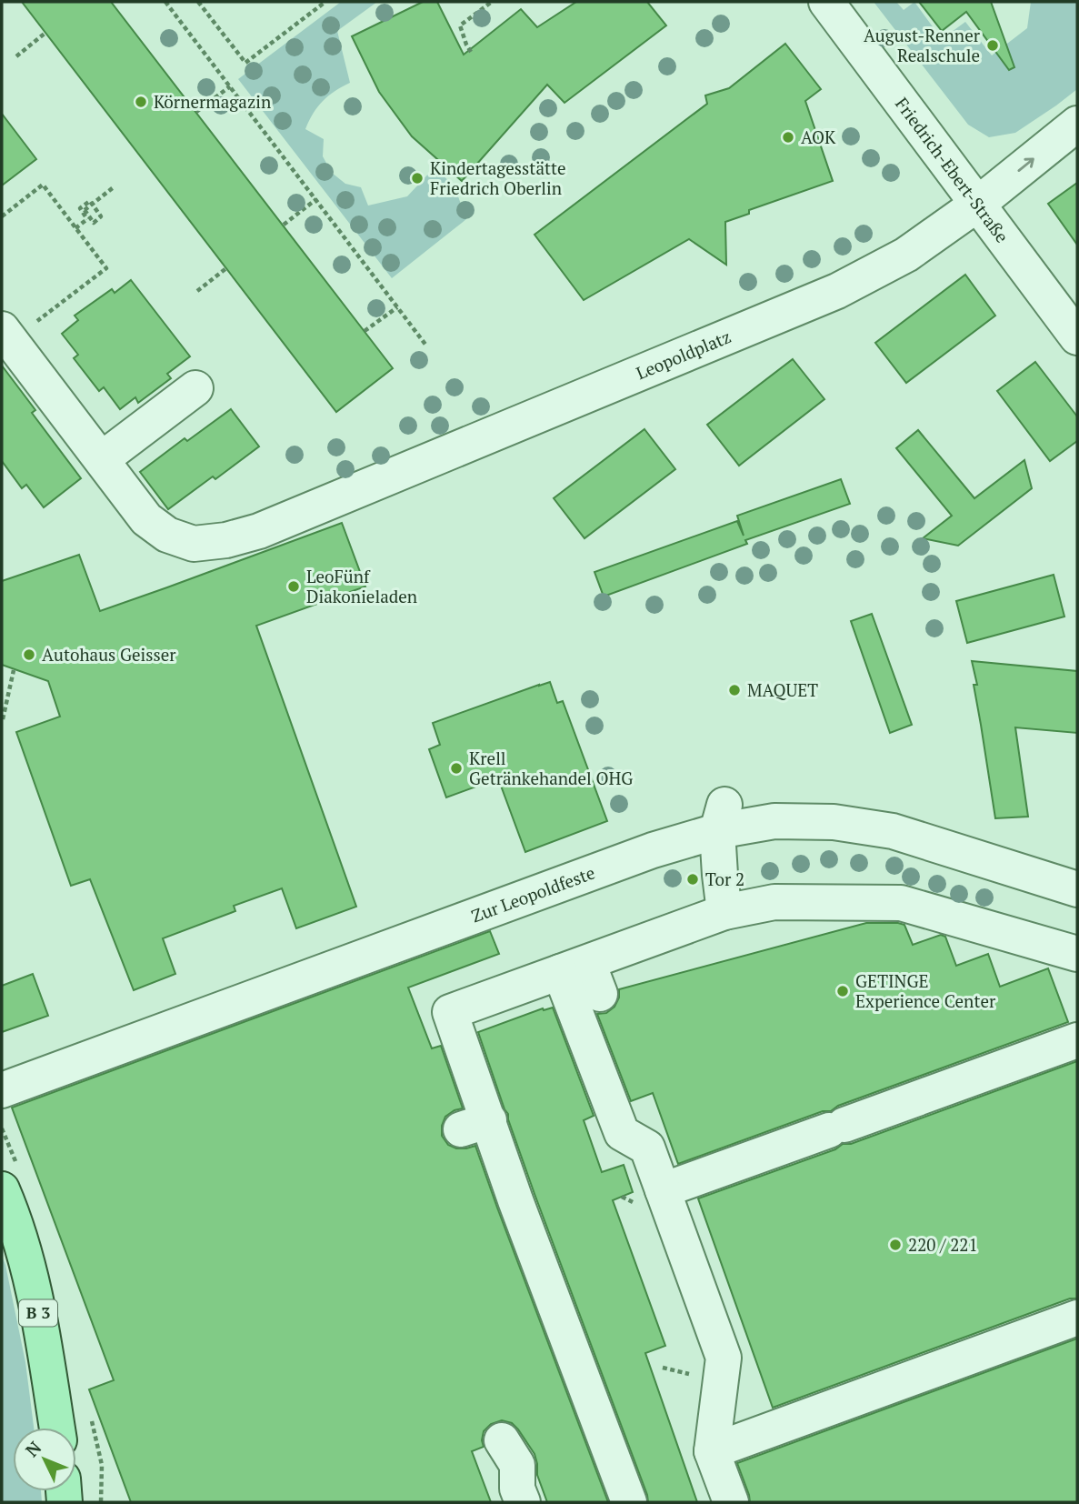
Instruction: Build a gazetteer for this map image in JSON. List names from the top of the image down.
{
  "streets": {
    "main road": ["B 3"],
    "street": ["Friedrich-Ebert-Straße", "Leopoldplatz", "Zur Leopoldfeste"]
  },
  "crossings": [
    ["Friedrich-Ebert-Straße", "Leopoldplatz"]
  ],
  "places": [
    "August-Renner Realschule",
    "Körnermagazin",
    "AOK",
    "Kindertagesstätte Friedrich Oberlin",
    "LeoFünf Diakonieladen",
    "Autohaus Geisser",
    "MAQUET",
    "Krell Getränkehandel OHG",
    "Tor 2",
    "GETINGE Experience Center",
    "220 / 221"
  ],
  "north": "top left"
}
